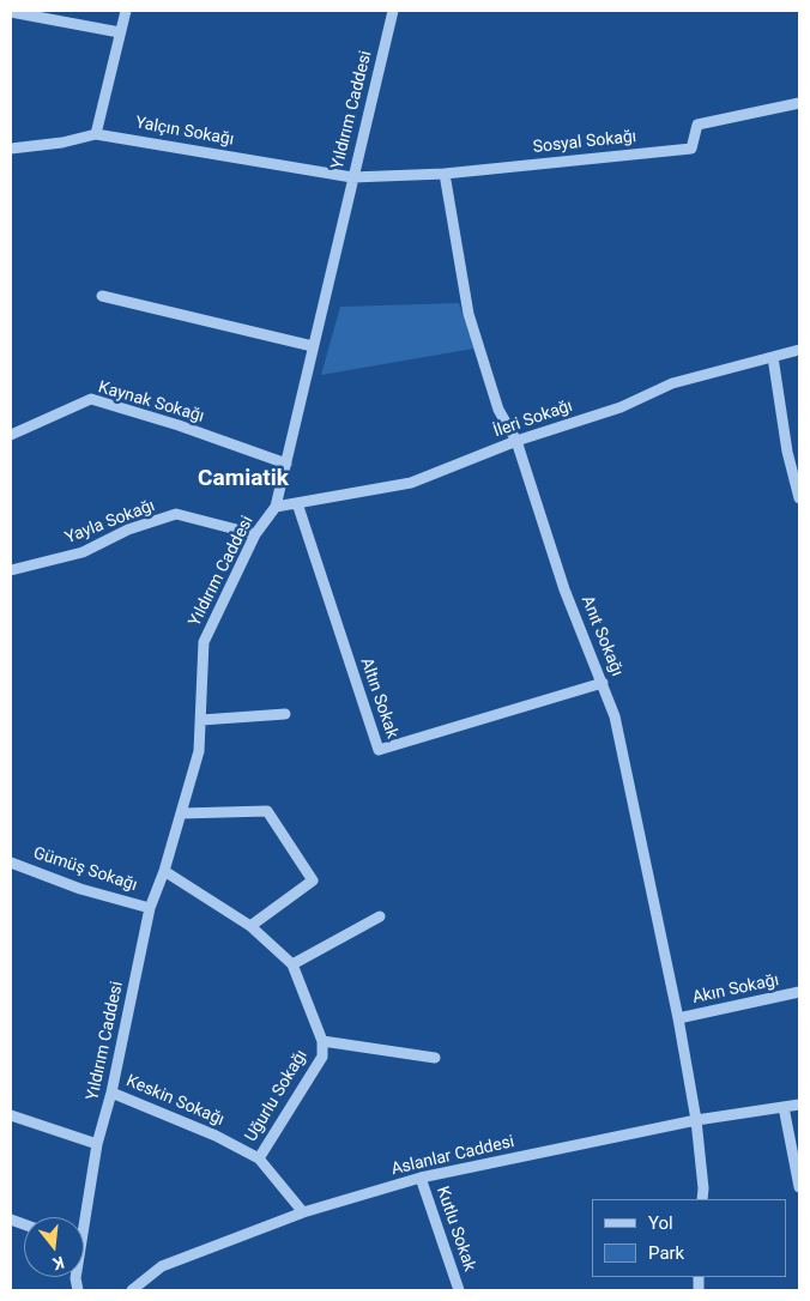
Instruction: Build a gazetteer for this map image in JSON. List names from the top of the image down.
{
  "streets": {
    "street": [
      "Yıldırım Caddesi",
      "Yalçın Sokağı",
      "Sosyal Sokağı",
      "Kaynak Sokağı",
      "İleri Sokağı",
      "Yayla Sokağı",
      "Anıt Sokağı",
      "Altın Sokak",
      "Gümüş Sokağı",
      "Akın Sokağı",
      "Uğurlu Sokağı",
      "Keskin Sokağı",
      "Aslanlar Caddesi",
      "Kutlu Sokak"
    ]
  },
  "crossings": [
    ["Yıldırım Caddesi", "Yalçın Sokağı"],
    ["Yıldırım Caddesi", "Sosyal Sokağı"],
    ["Yıldırım Caddesi", "Kaynak Sokağı"],
    ["Yıldırım Caddesi", "İleri Sokağı"],
    ["Yıldırım Caddesi", "Yayla Sokağı"],
    ["Yıldırım Caddesi", "Gümüş Sokağı"],
    ["Yıldırım Caddesi", "Uğurlu Sokağı"],
    ["Yıldırım Caddesi", "Keskin Sokağı"],
    ["Yalçın Sokağı", "Sosyal Sokağı"],
    ["Sosyal Sokağı", "Anıt Sokağı"],
    ["İleri Sokağı", "Anıt Sokağı"],
    ["İleri Sokağı", "Altın Sokak"],
    ["Anıt Sokağı", "Altın Sokak"],
    ["Anıt Sokağı", "Akın Sokağı"],
    ["Anıt Sokağı", "Aslanlar Caddesi"],
    ["Uğurlu Sokağı", "Keskin Sokağı"],
    ["Keskin Sokağı", "Aslanlar Caddesi"],
    ["Aslanlar Caddesi", "Kutlu Sokak"]
  ],
  "districts": ["Camiatik"],
  "legend": ["Yol", "Park"],
  "north": "bottom"
}
